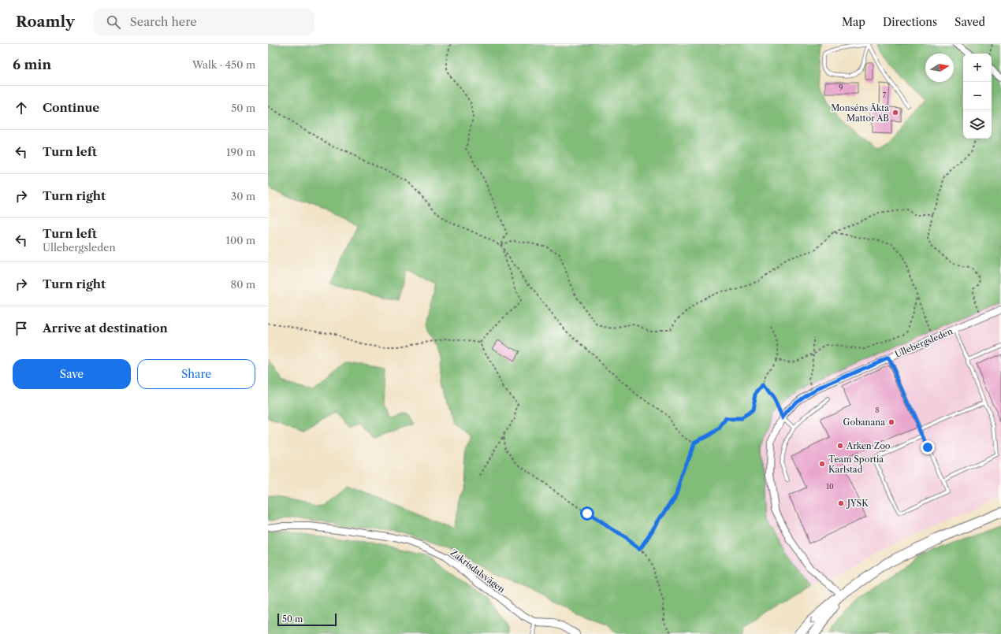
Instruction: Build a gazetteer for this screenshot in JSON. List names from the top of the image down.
{
  "streets": {
    "street": ["Ullebergsleden", "Zakrisdalsvägen"]
  },
  "places": [
    "Monséns Äkta Mattor AB",
    "Gobanana",
    "Arken Zoo",
    "Team Sportia Karlstad",
    "JYSK"
  ],
  "house_numbers": [
    "9",
    "7",
    "8",
    "10"
  ],
  "scale_bar": "50 m",
  "north": "right",
  "page": {
    "header": "Roamly",
    "search": "Search here",
    "nav": ["Map", "Directions", "Saved"],
    "heading": ["6 min", "Walk · 450 m"],
    "map_buttons": ["+", "−"],
    "list": [
      ["Continue", "50 m"],
      ["Turn left", "190 m"],
      ["Turn right", "30 m"],
      ["Turn left", "Ullebergsleden", "100 m"],
      ["Turn right", "80 m"],
      "Arrive at destination"
    ],
    "buttons": ["Save", "Share"],
    "scale": "50 m"
  }
}
